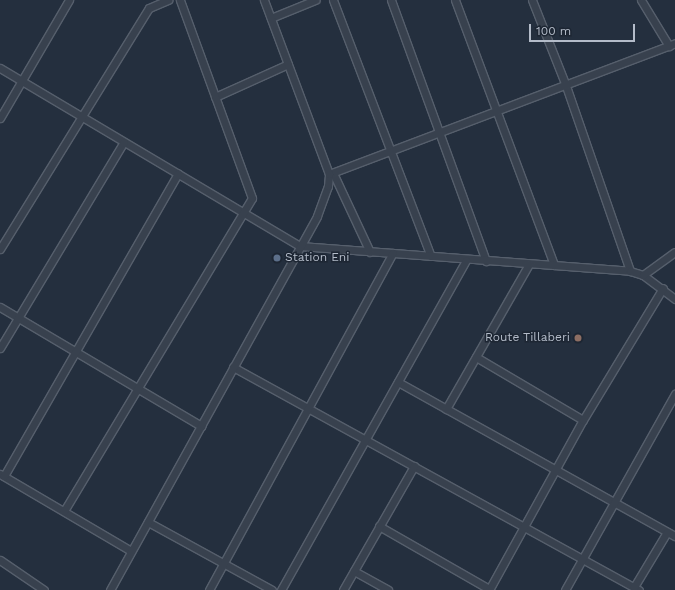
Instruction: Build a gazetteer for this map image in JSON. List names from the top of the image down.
{
  "places": ["Station Eni", "Route Tillaberi"],
  "scale_bar": "100 m"
}
